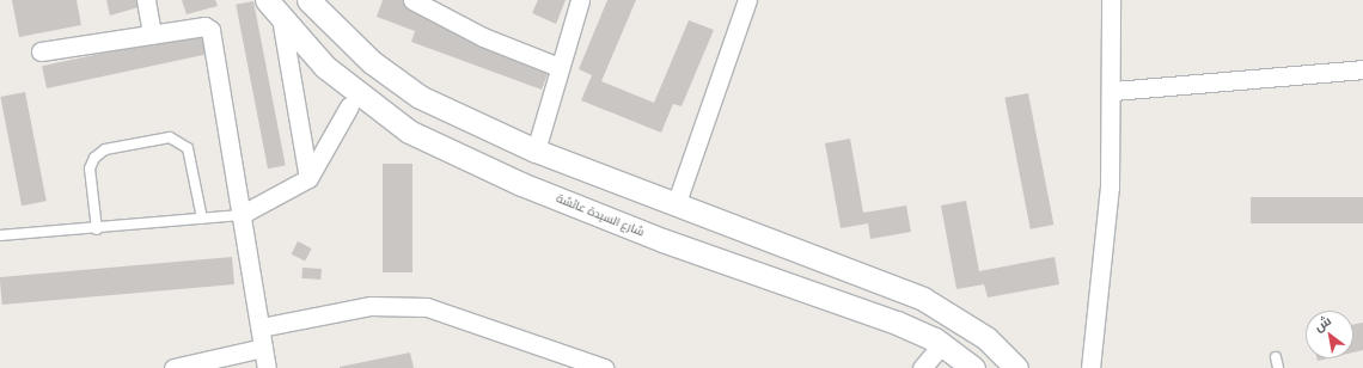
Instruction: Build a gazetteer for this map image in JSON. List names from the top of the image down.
{
  "streets": {
    "street": ["شارع السيدة عائشة"]
  },
  "north": "top left"
}
